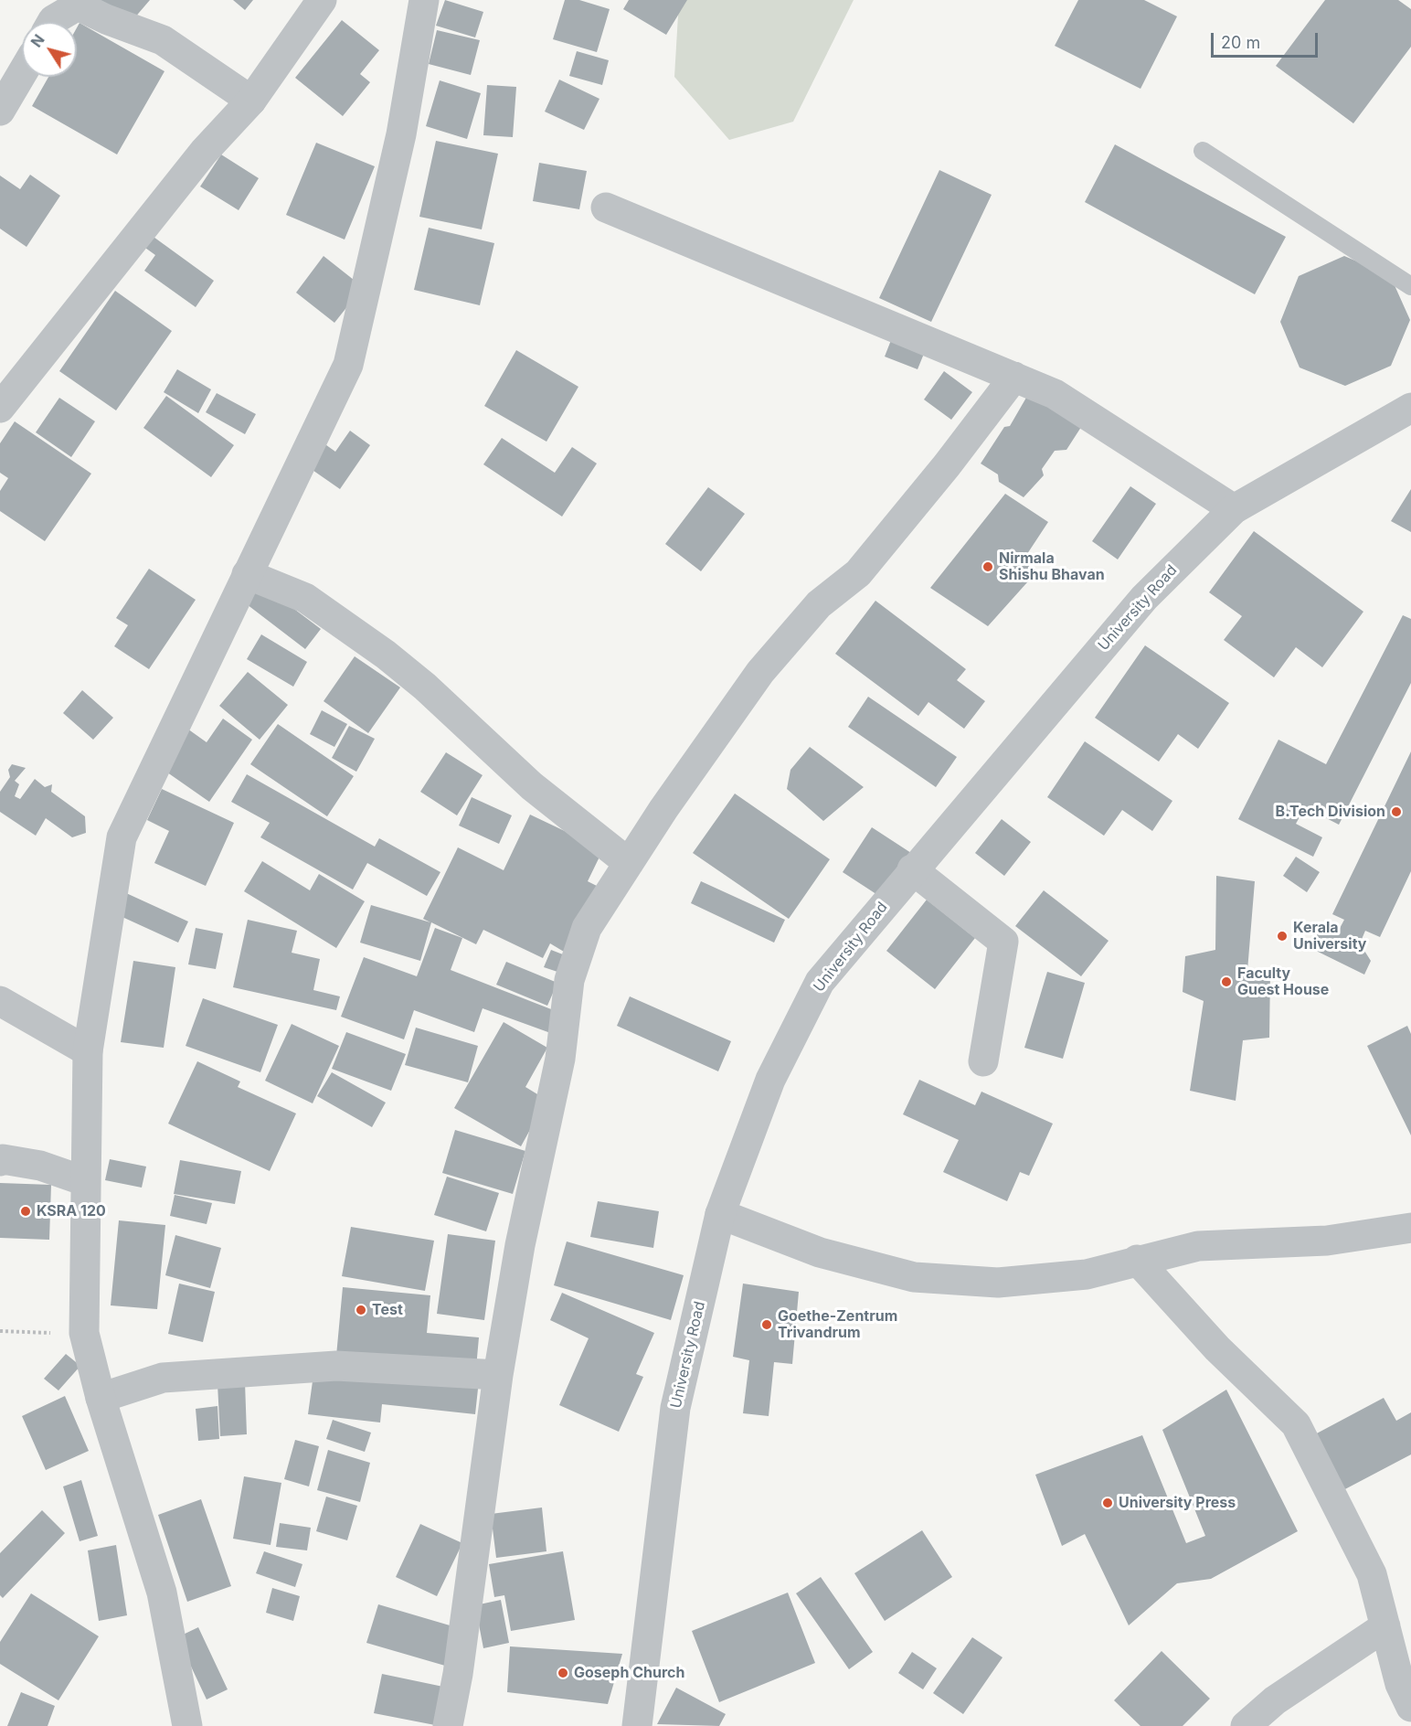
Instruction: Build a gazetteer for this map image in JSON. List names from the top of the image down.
{
  "streets": {
    "street": ["University Road"]
  },
  "places": [
    "Nirmala Shishu Bhavan",
    "B.Tech Division",
    "Kerala University",
    "Faculty Guest House",
    "KSRA 120",
    "Test",
    "Goethe-Zentrum Trivandrum",
    "University Press",
    "Goseph Church"
  ],
  "scale_bar": "20 m",
  "north": "top left"
}
